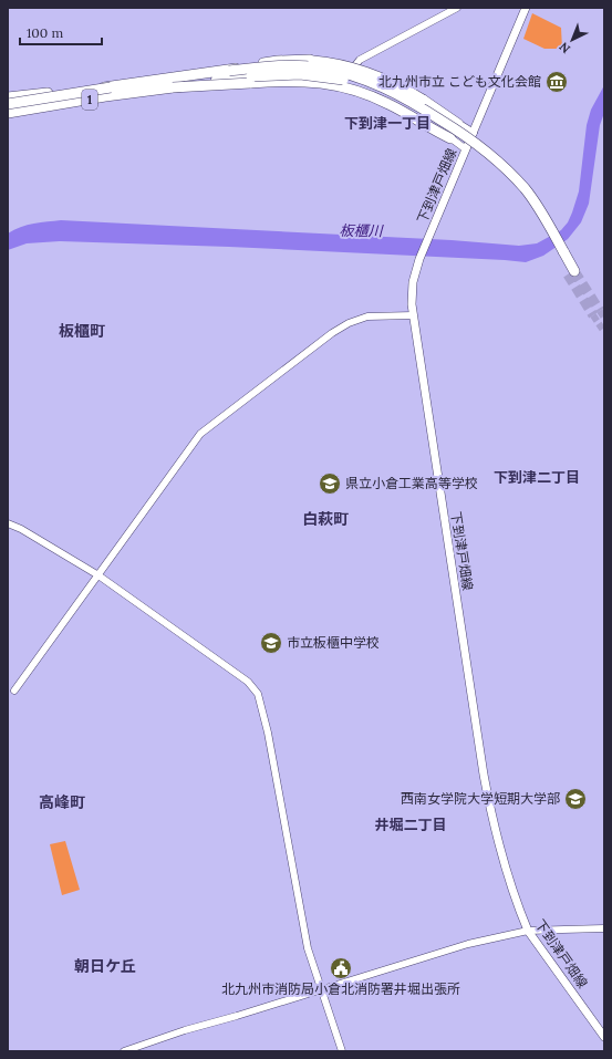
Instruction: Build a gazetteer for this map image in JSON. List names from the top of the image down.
{
  "streets": {
    "highway": ["1"],
    "main road": ["下到津戸畑線"]
  },
  "districts": [
    "下到津一丁目",
    "板櫃町",
    "下到津二丁目",
    "白萩町",
    "高峰町",
    "井堀二丁目",
    "朝日ケ丘"
  ],
  "water": ["板櫃川"],
  "places": {
    "museum": ["北九州市立 こども文化会館"],
    "school or university": ["県立小倉工業高等学校", "市立板櫃中学校", "西南女学院大学短期大学部"],
    "public building": ["北九州市消防局小倉北消防署井堀出張所"]
  },
  "scale_bar": "100 m",
  "north": "bottom left"
}
